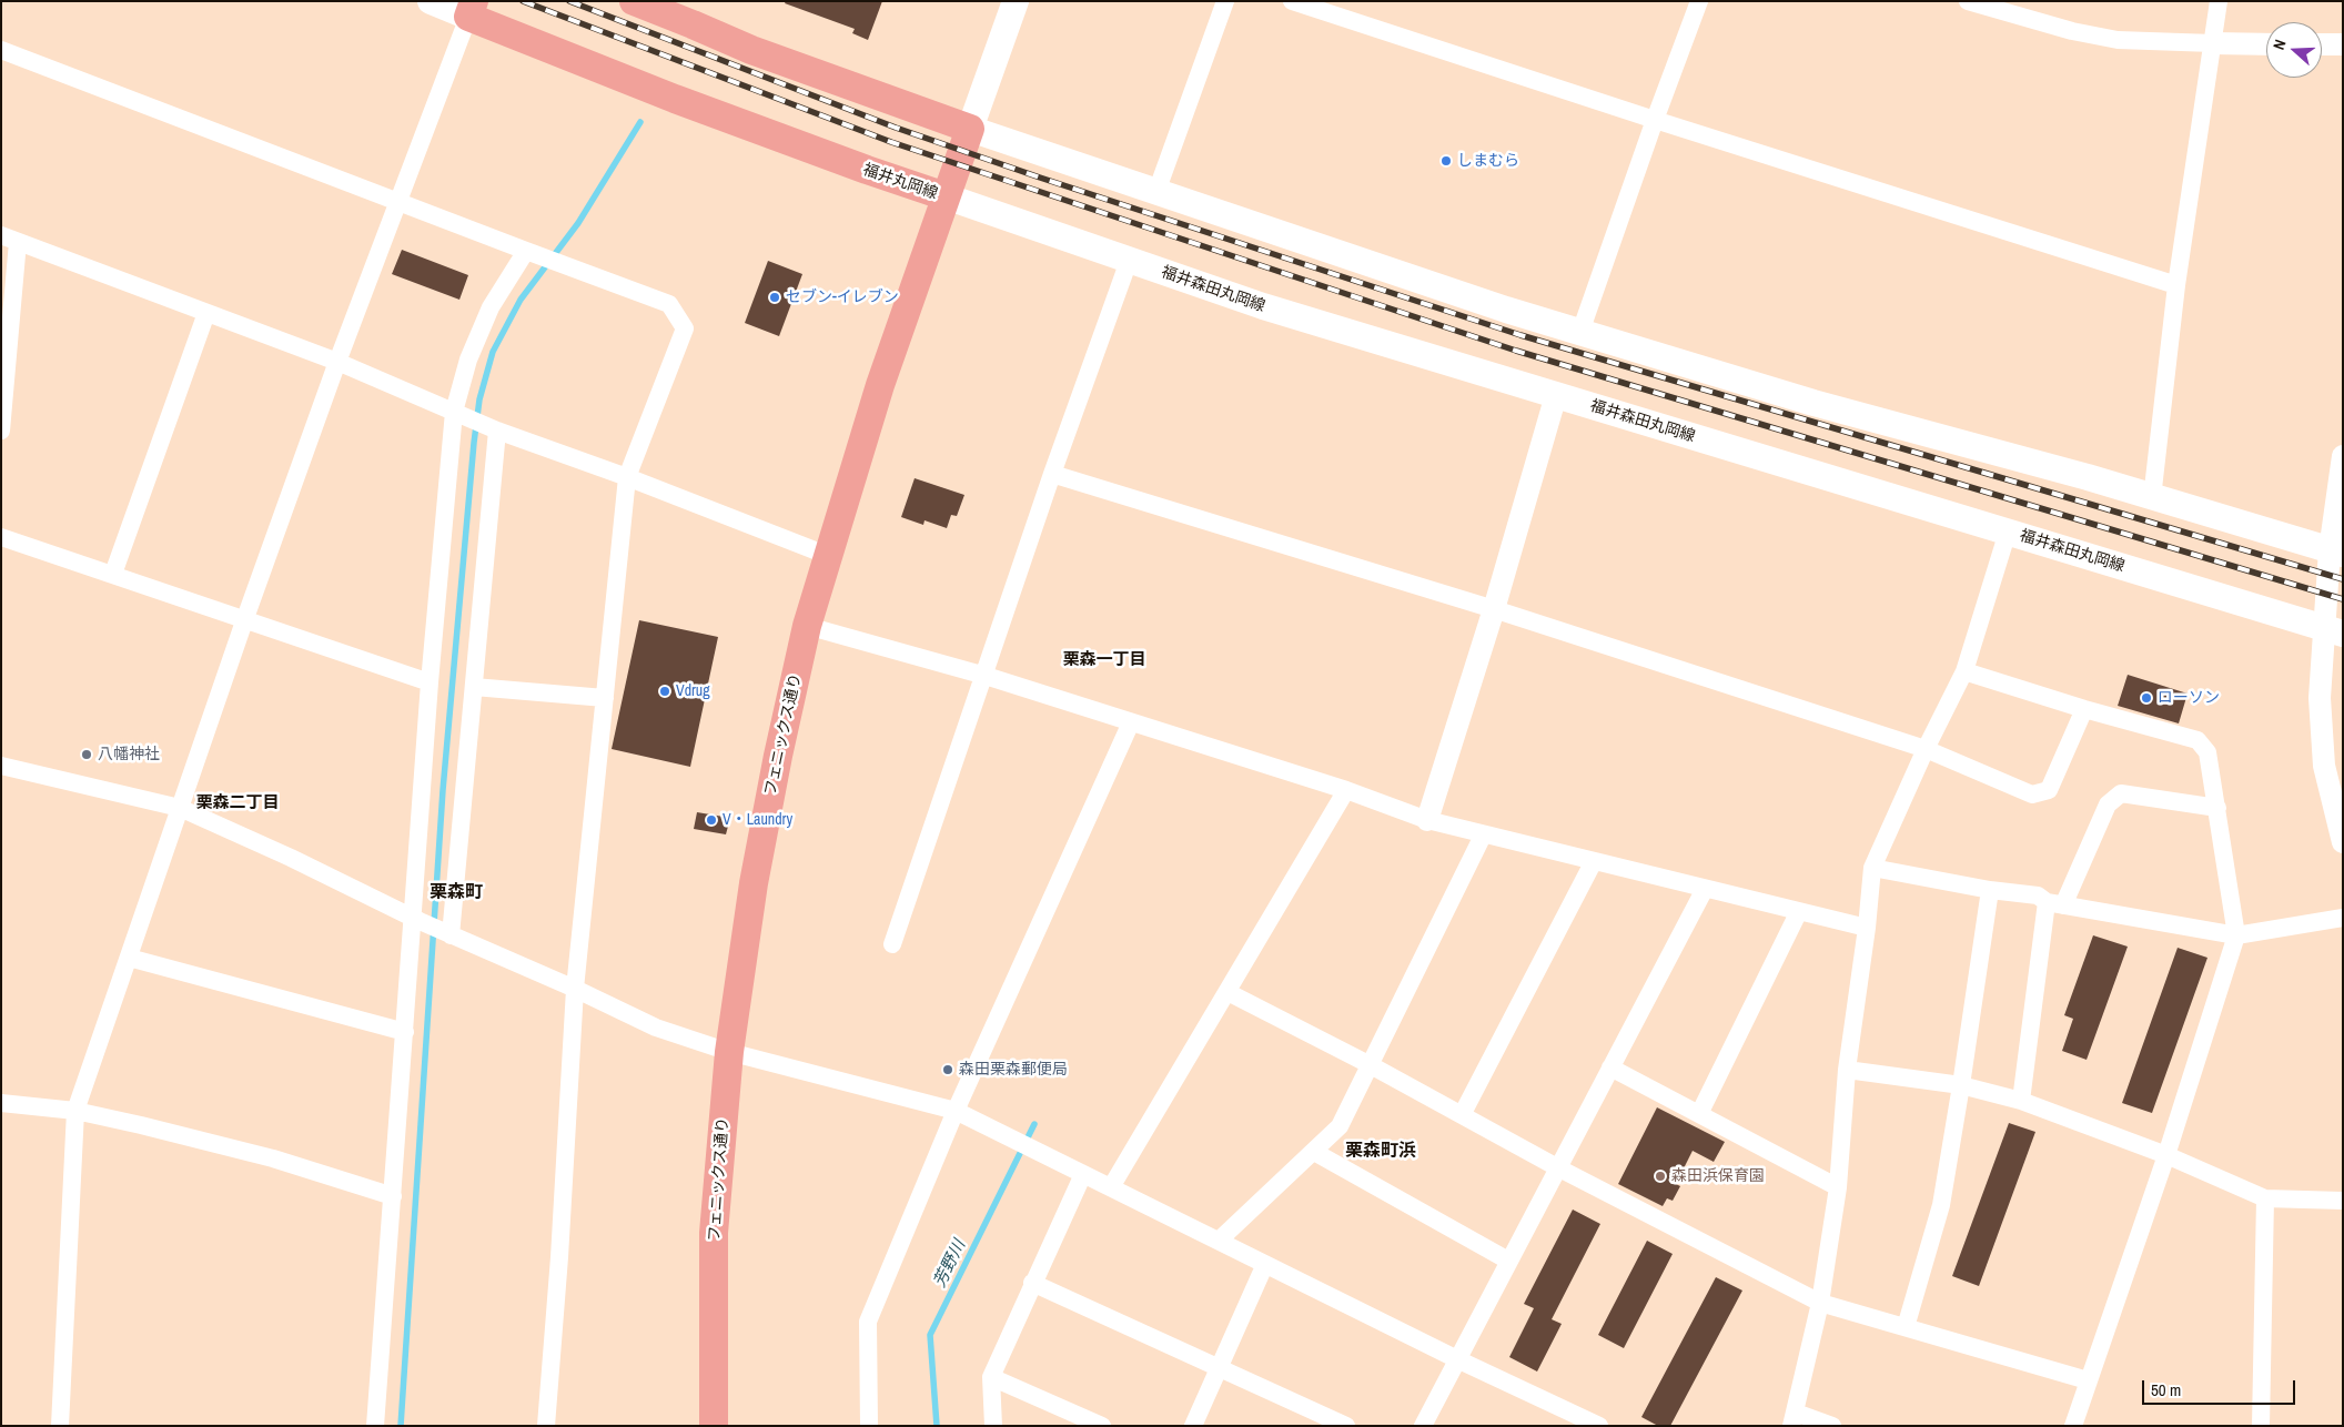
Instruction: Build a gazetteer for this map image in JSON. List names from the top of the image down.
{
  "streets": {
    "main road": ["福井丸岡線", "福井森田丸岡線", "フェニックス通り"]
  },
  "crossings": [
    ["福井丸岡線", "福井森田丸岡線"],
    ["福井丸岡線", "フェニックス通り"],
    ["福井森田丸岡線", "フェニックス通り"]
  ],
  "districts": [
    "栗森一丁目",
    "栗森二丁目",
    "栗森町",
    "栗森町浜"
  ],
  "water": ["芳野川"],
  "places": [
    "しまむら",
    "セブン-イレブン",
    "Vdrug",
    "ローソン",
    "八幡神社",
    "V・Laundry",
    "森田栗森郵便局",
    "森田浜保育園"
  ],
  "scale_bar": "50 m",
  "north": "left"
}
